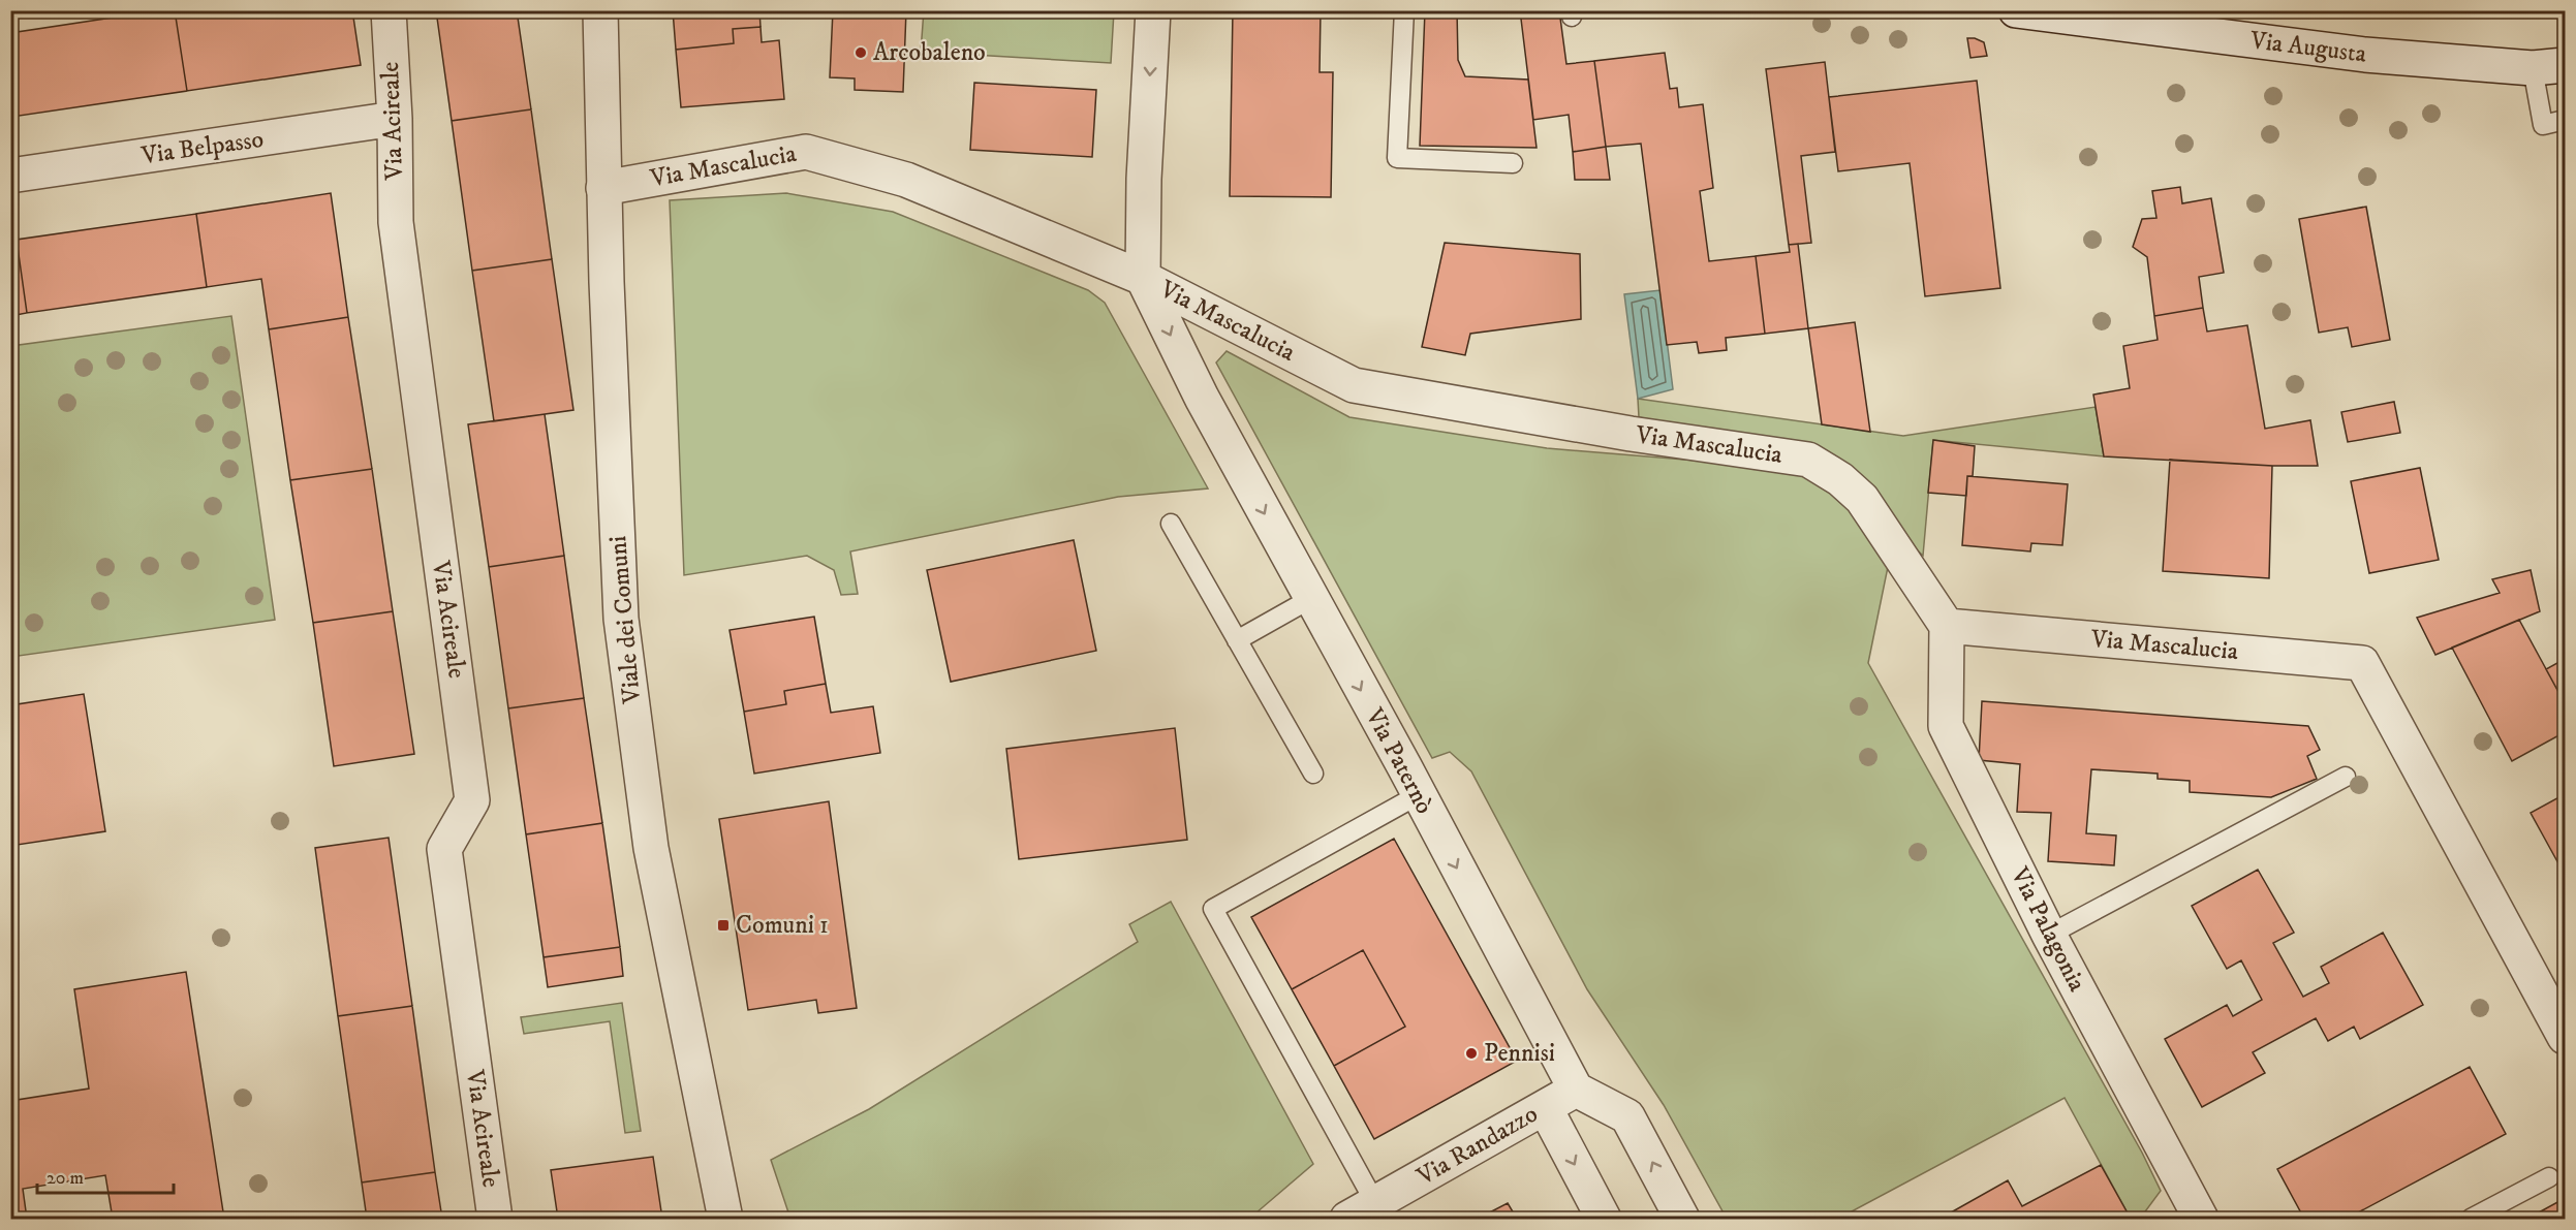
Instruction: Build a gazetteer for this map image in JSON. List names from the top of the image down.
{
  "streets": {
    "street": [
      "Via Augusta",
      "Via Acireale",
      "Via Belpasso",
      "Via Mascalucia",
      "Viale dei Comuni",
      "Via Paternò",
      "Via Palagonia",
      "Via Randazzo"
    ]
  },
  "crossings": [
    ["Via Acireale", "Via Belpasso"],
    ["Via Mascalucia", "Viale dei Comuni"],
    ["Via Mascalucia", "Via Paternò"],
    ["Via Mascalucia", "Via Palagonia"],
    ["Via Paternò", "Via Randazzo"]
  ],
  "one_way": ["Via Paternò"],
  "places": {
    "other": ["Arcobaleno", "Pennisi"],
    "transit": ["Comuni 1"]
  },
  "scale_bar": "20 m"
}
